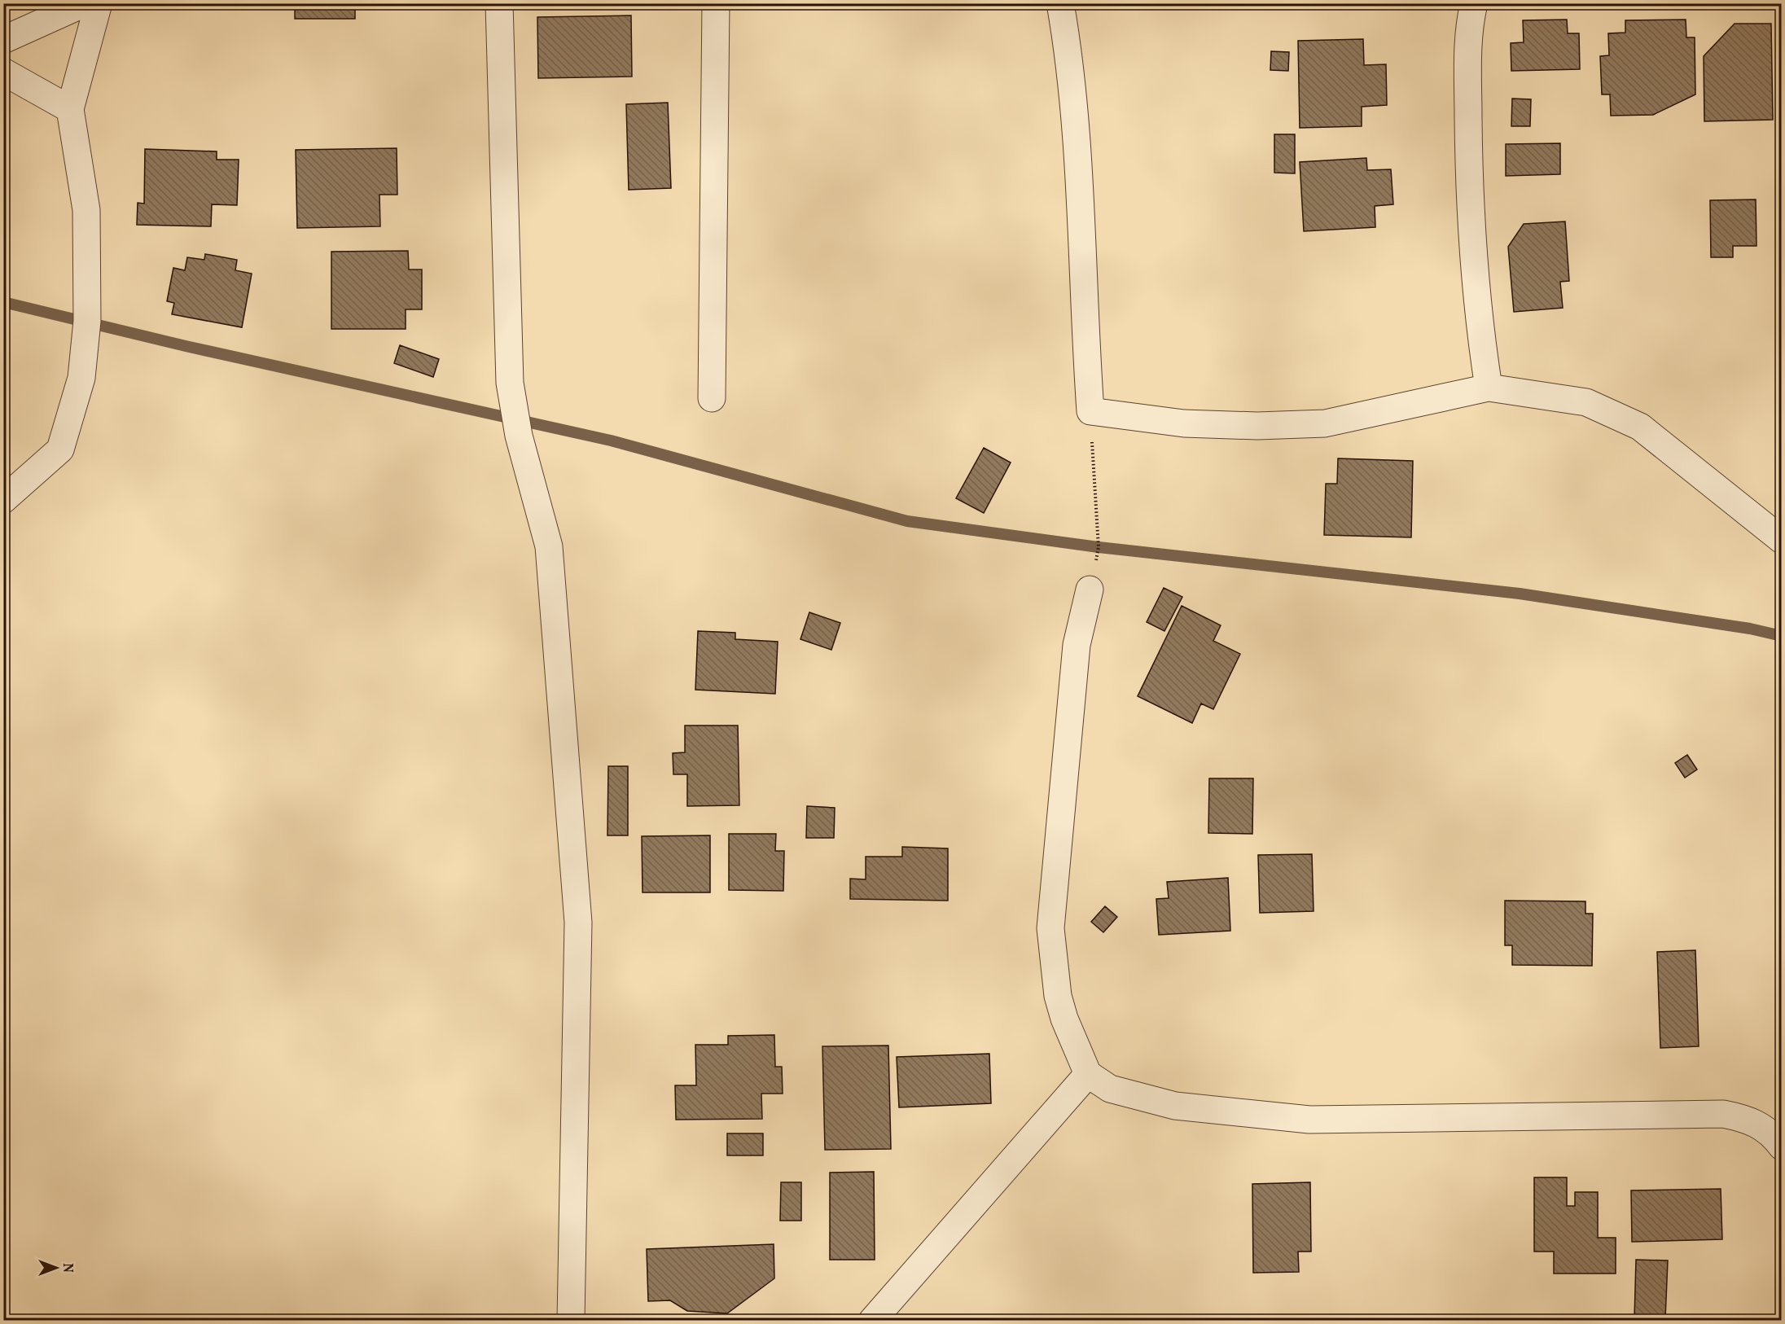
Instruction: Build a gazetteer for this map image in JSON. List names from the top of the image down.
{
  "north": "right"
}
